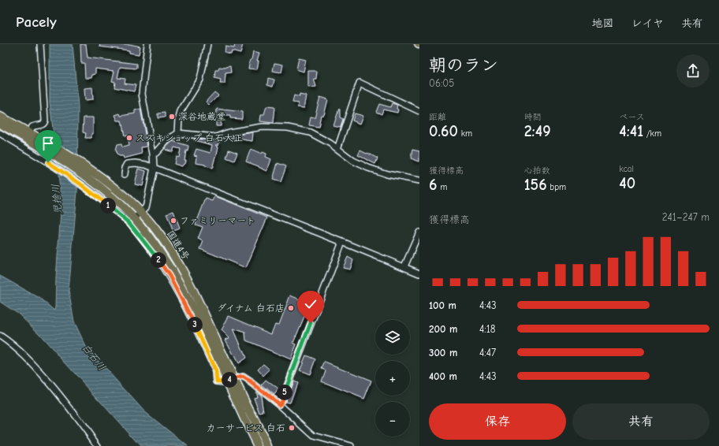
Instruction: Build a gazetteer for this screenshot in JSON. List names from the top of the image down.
{
  "streets": {
    "highway": ["国道4号"]
  },
  "water": ["児捨川", "白石川"],
  "places": [
    "深谷地蔵堂",
    "スズキショップ 白石大正",
    "ファミリーマート",
    "ダイナム 白石店",
    "カーサービス 白石"
  ],
  "page": {
    "header": "Pacely",
    "nav": ["地図", "レイヤ", "共有"],
    "heading": ["朝のラン", "06:05"],
    "stats": [
      ["距離", "0.60 km"],
      ["時間", "2:49"],
      ["ペース", "4:41 /km"],
      ["獲得標高", "6 m"],
      ["心拍数", "156 bpm"],
      ["kcal", "40"]
    ],
    "pins": [
      "1",
      "2",
      "3",
      "4",
      "5"
    ],
    "chart": ["獲得標高", "241–247 m"],
    "list": [
      {
        "name": "100 m",
        "note": "4:43"
      },
      {
        "name": "200 m",
        "note": "4:18"
      },
      {
        "name": "300 m",
        "note": "4:47"
      },
      {
        "name": "400 m",
        "note": "4:43"
      }
    ],
    "map_buttons": ["+", "−"],
    "buttons": ["保存", "共有"]
  }
}
